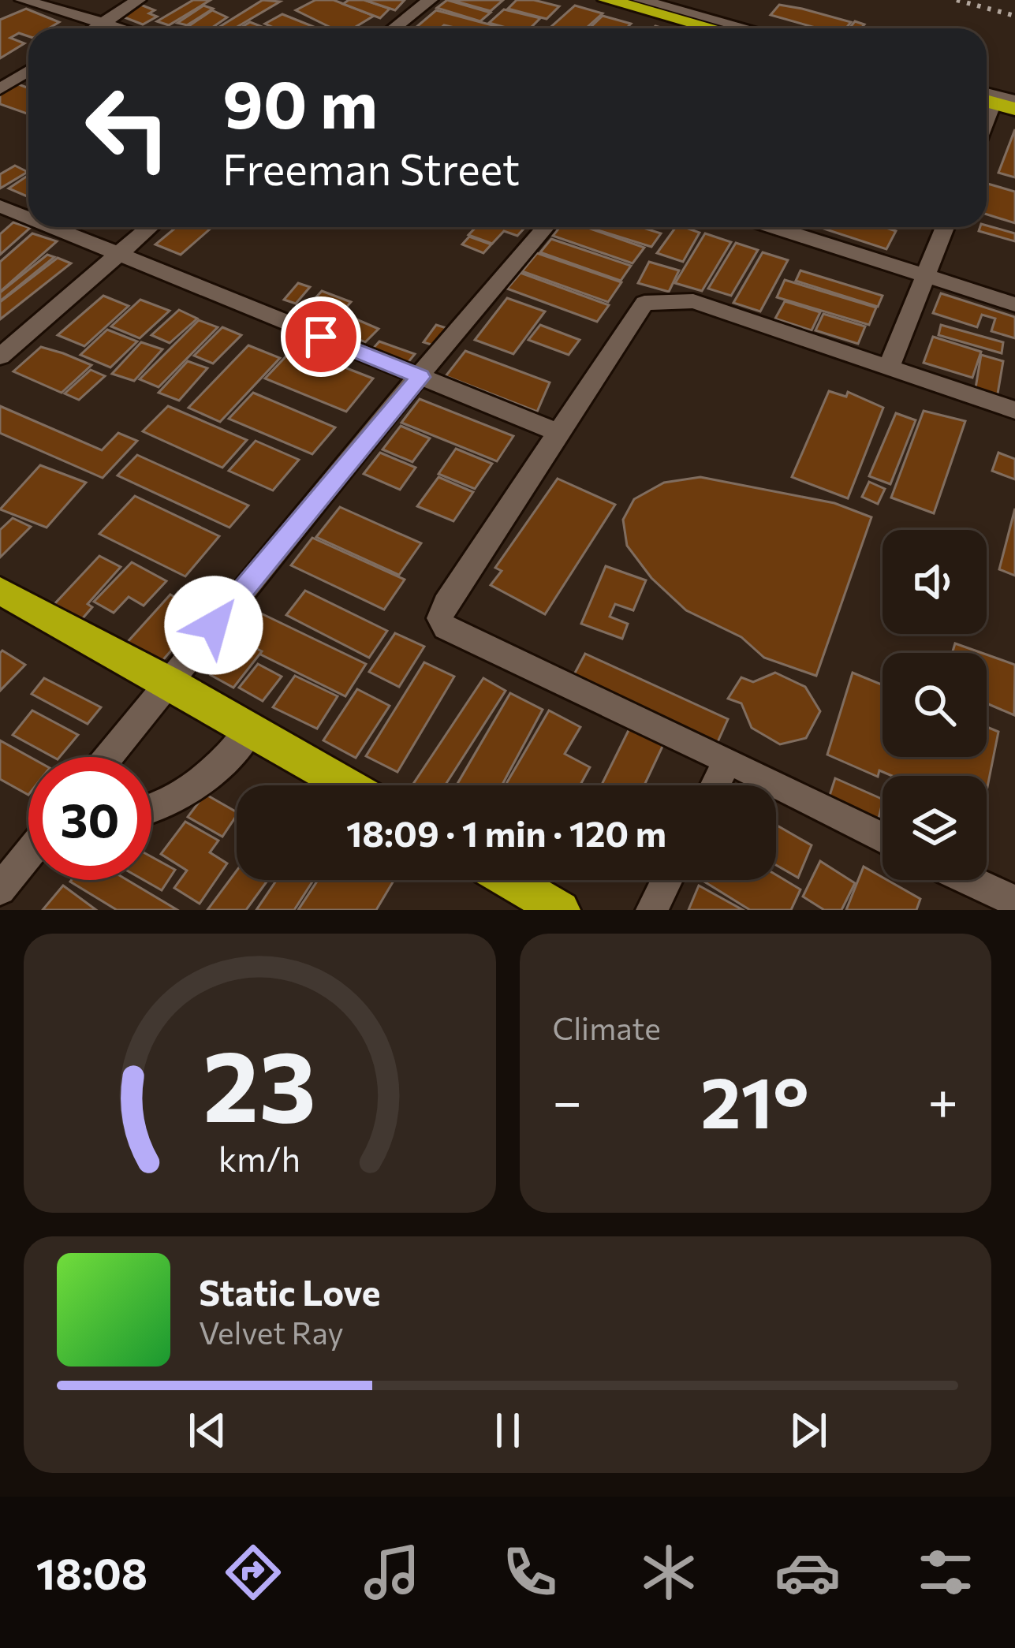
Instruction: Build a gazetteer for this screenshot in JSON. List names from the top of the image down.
{
  "page": {
    "turn": ["90 m", "Freeman Street"],
    "limit": "30",
    "trip": "18:09 · 1 min · 120 m",
    "tile": "Climate",
    "heat": ["−", "21°", "+"],
    "song": ["Static Love", "Velvet Ray"],
    "tabs": "18:08",
    "gauge": ["23", "km/h"]
  }
}
